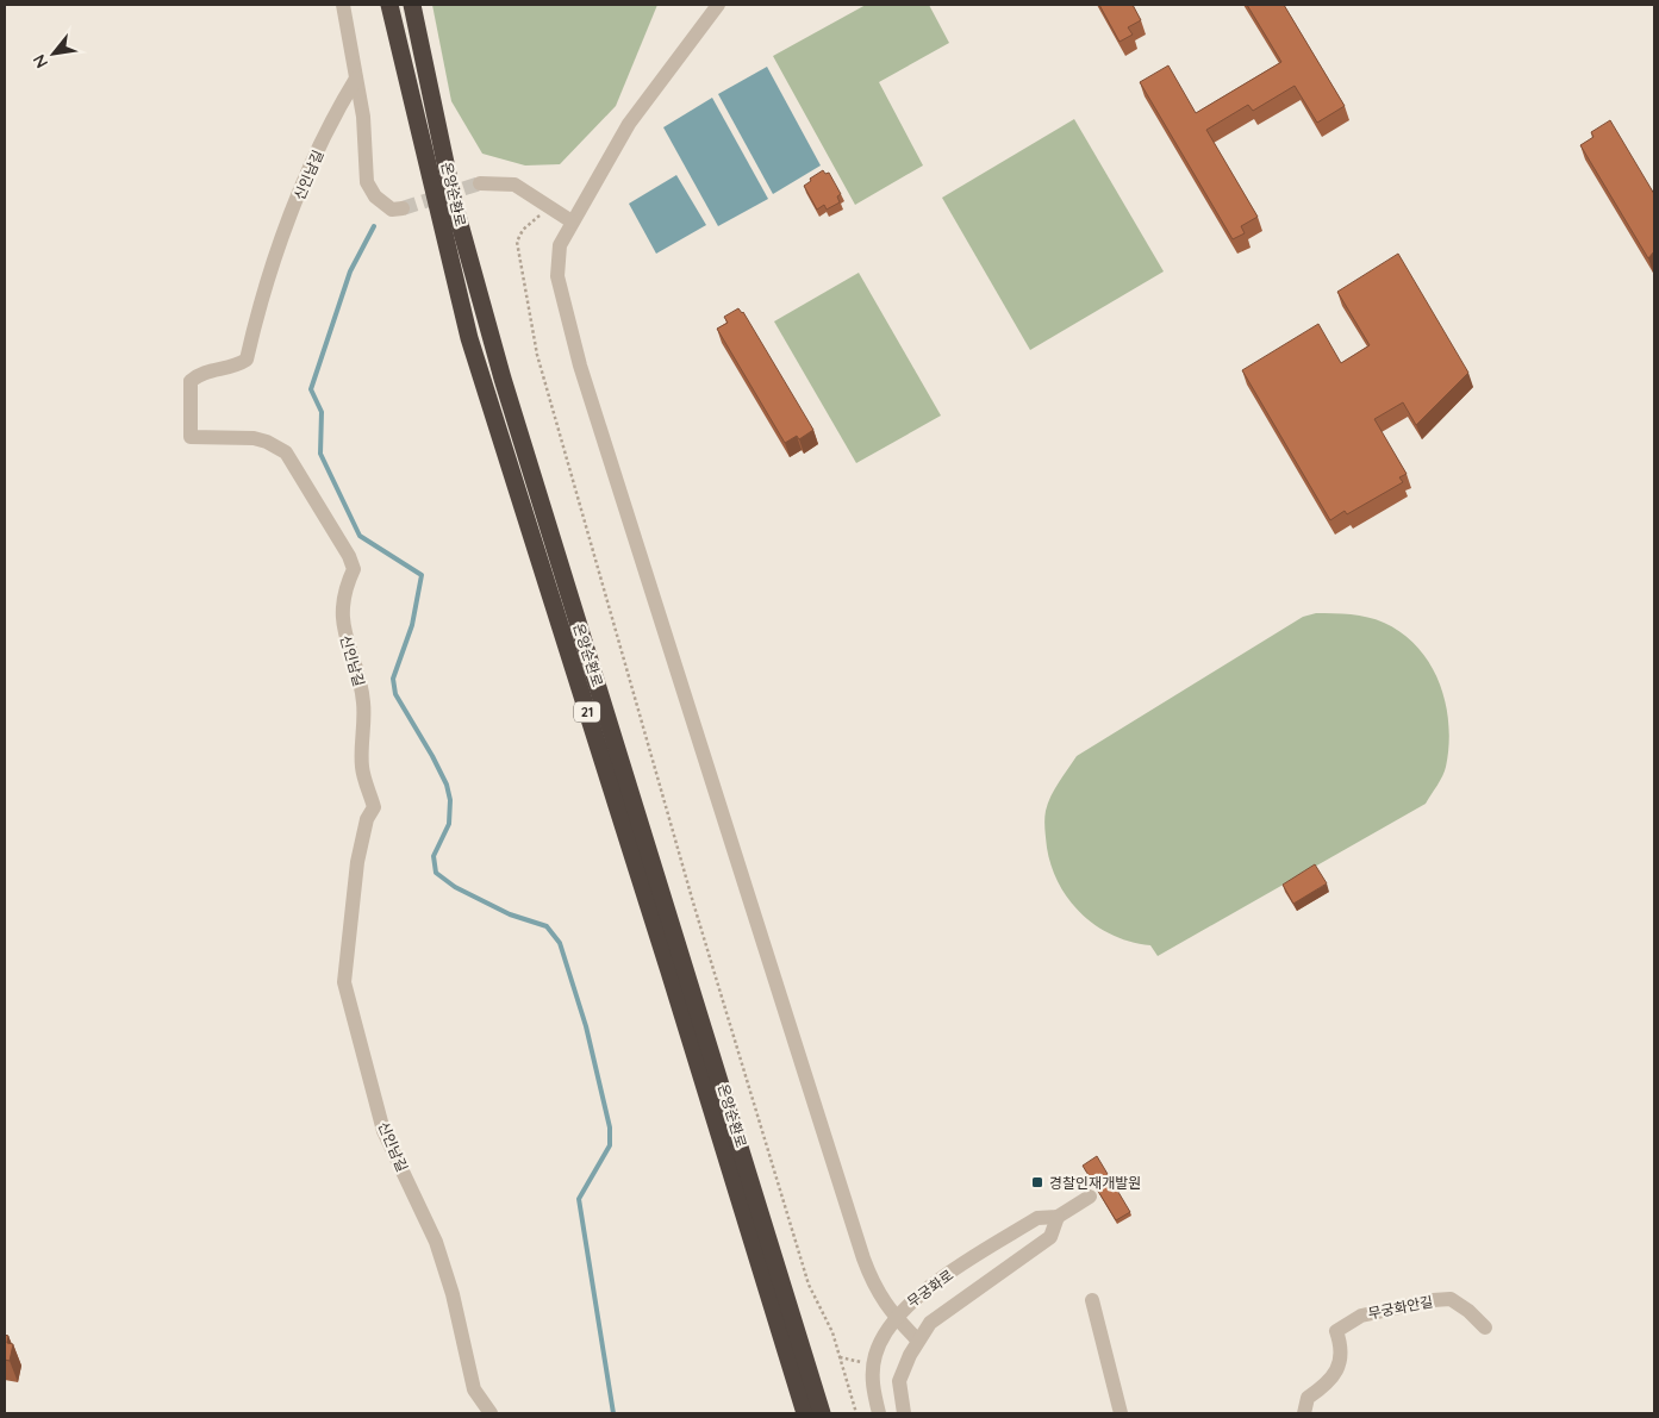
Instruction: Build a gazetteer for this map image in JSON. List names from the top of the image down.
{
  "streets": {
    "highway": ["온양순환로", "21"],
    "street": ["신인남길", "무궁화로", "무궁화안길"]
  },
  "places": {
    "transit": ["경찰인재개발원"]
  },
  "north": "bottom left"
}
